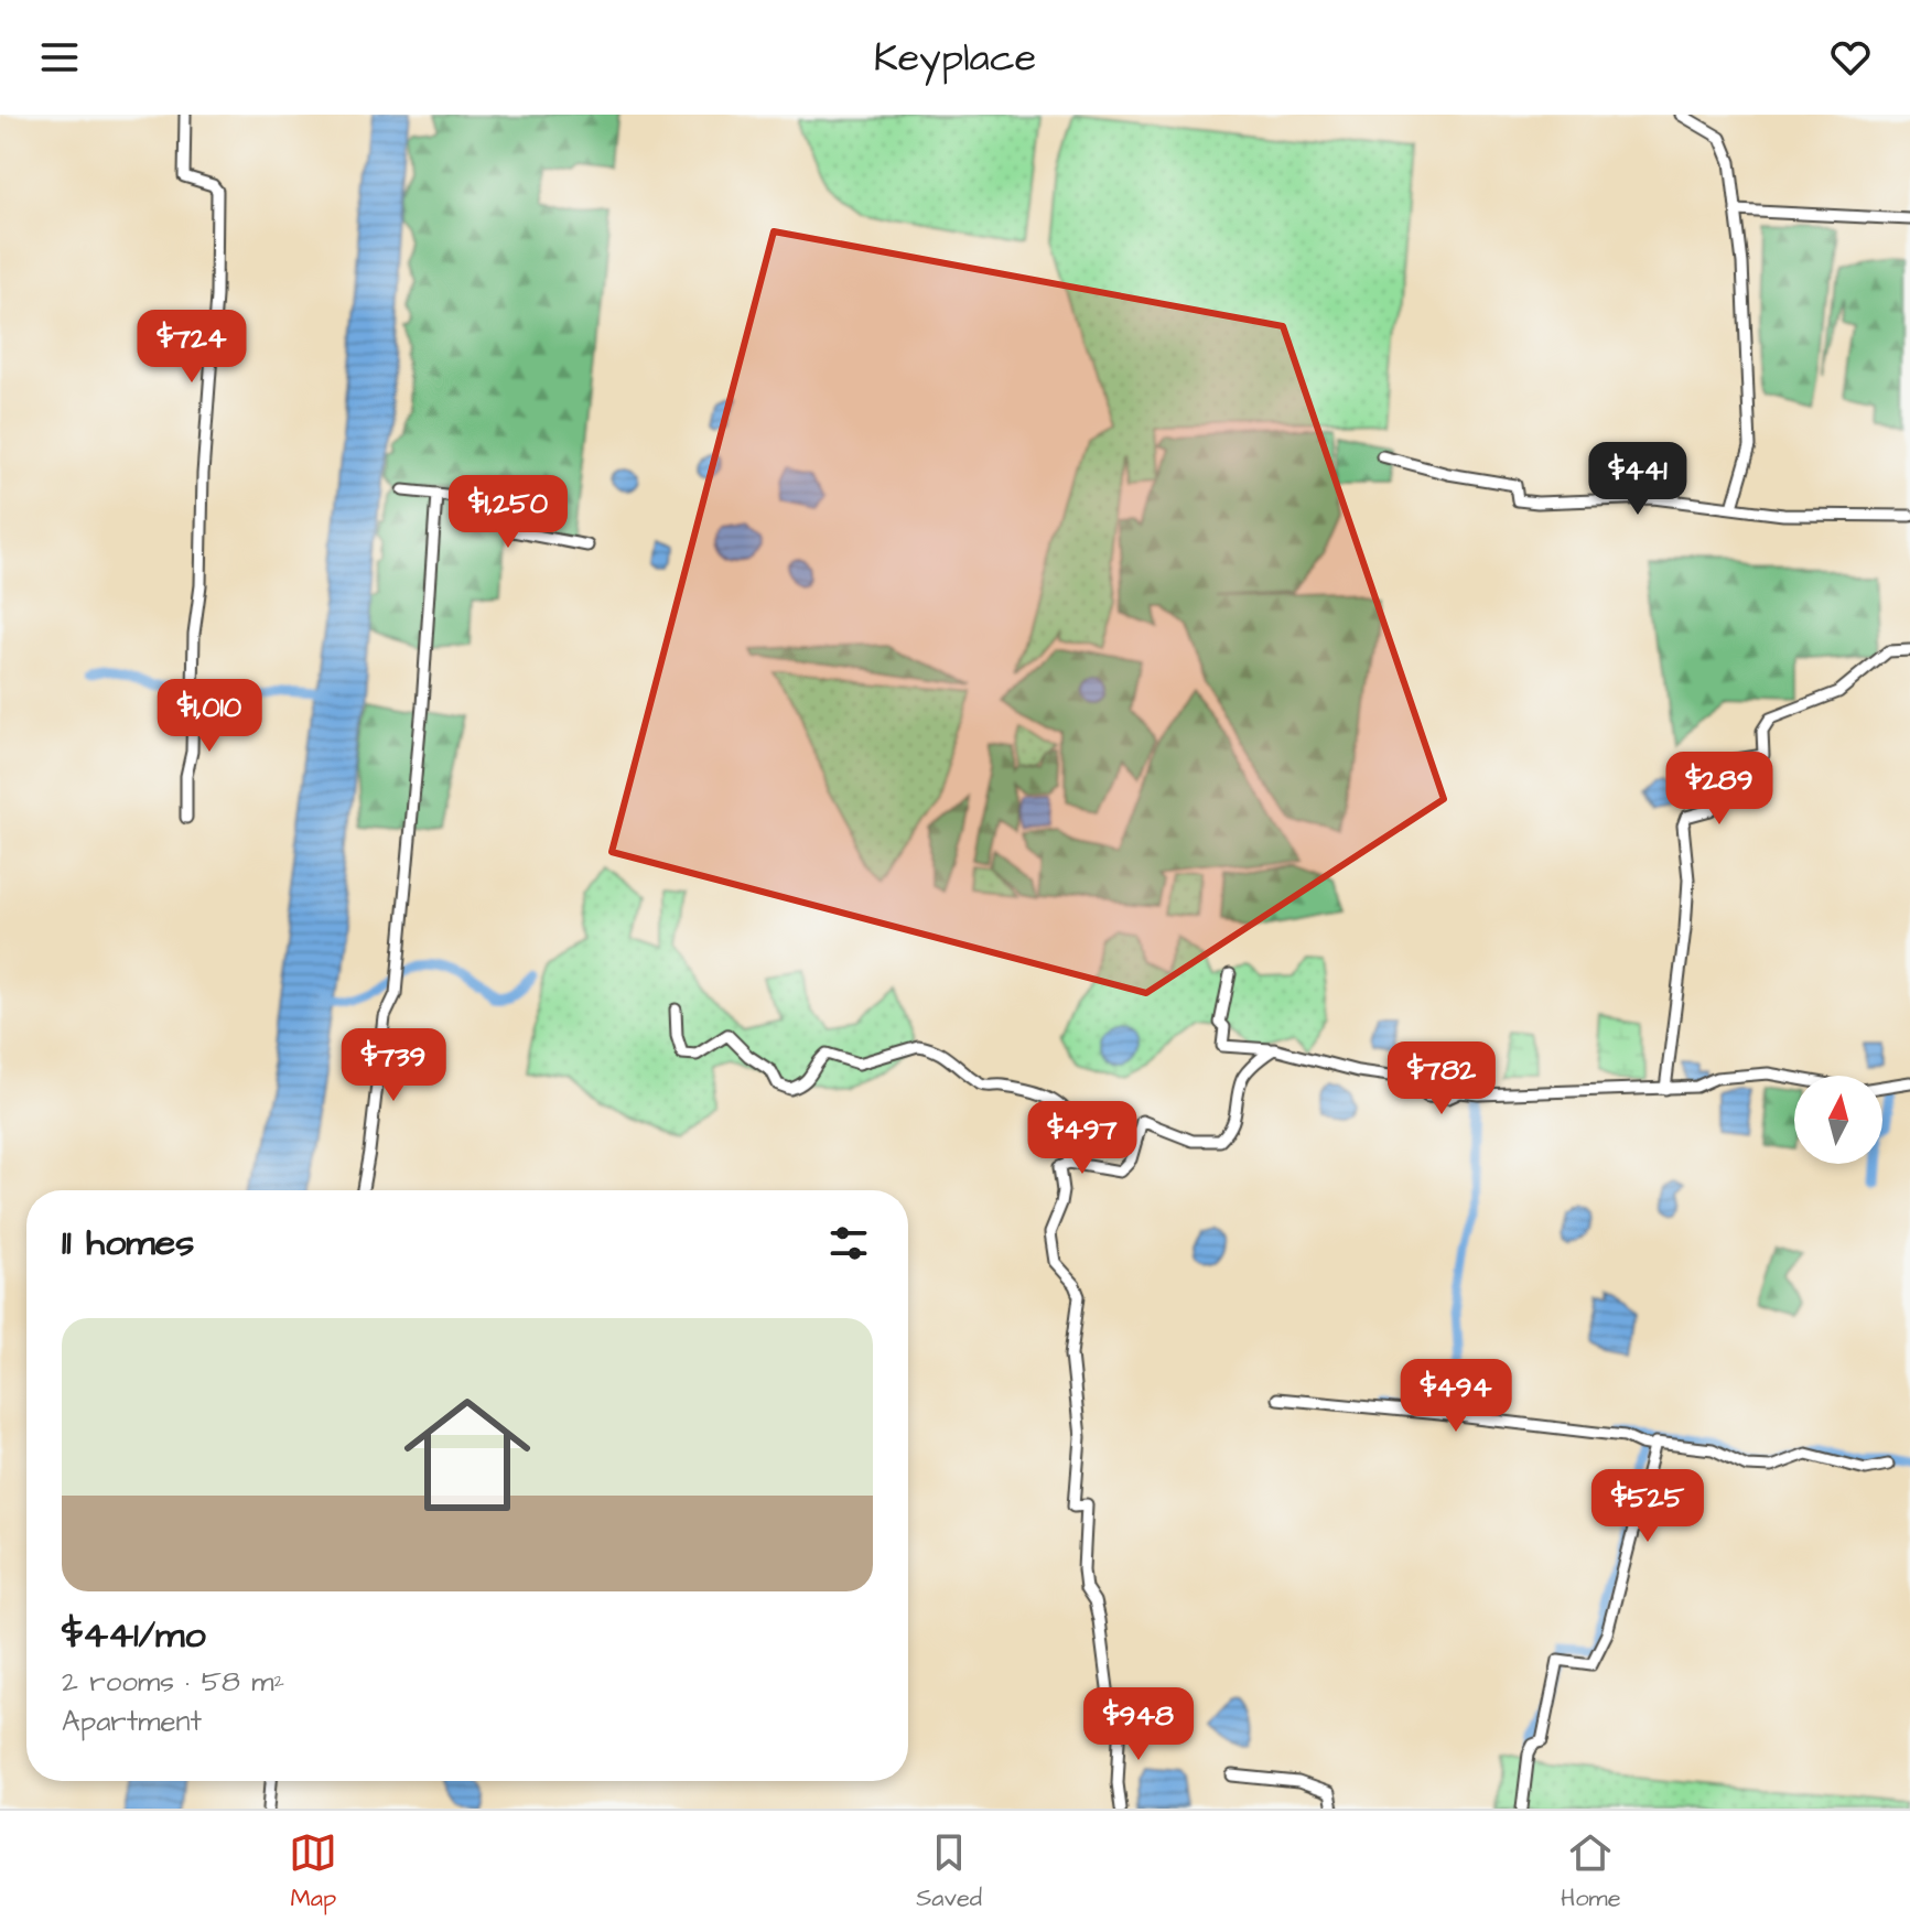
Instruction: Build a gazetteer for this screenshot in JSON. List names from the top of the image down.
{
  "north": "top",
  "page": {
    "header": "Keyplace",
    "price": [
      "$724",
      "$441",
      "$1,250",
      "$1,010",
      "$289",
      "$739",
      "$782",
      "$497",
      "$494",
      "$525",
      "$948"
    ],
    "heading": "11 homes",
    "list": [
      {
        "name": "$441/mo",
        "note": "2 rooms · 58 m² · Apartment"
      }
    ],
    "tabs": ["Map", "Saved", "Home"]
  }
}
